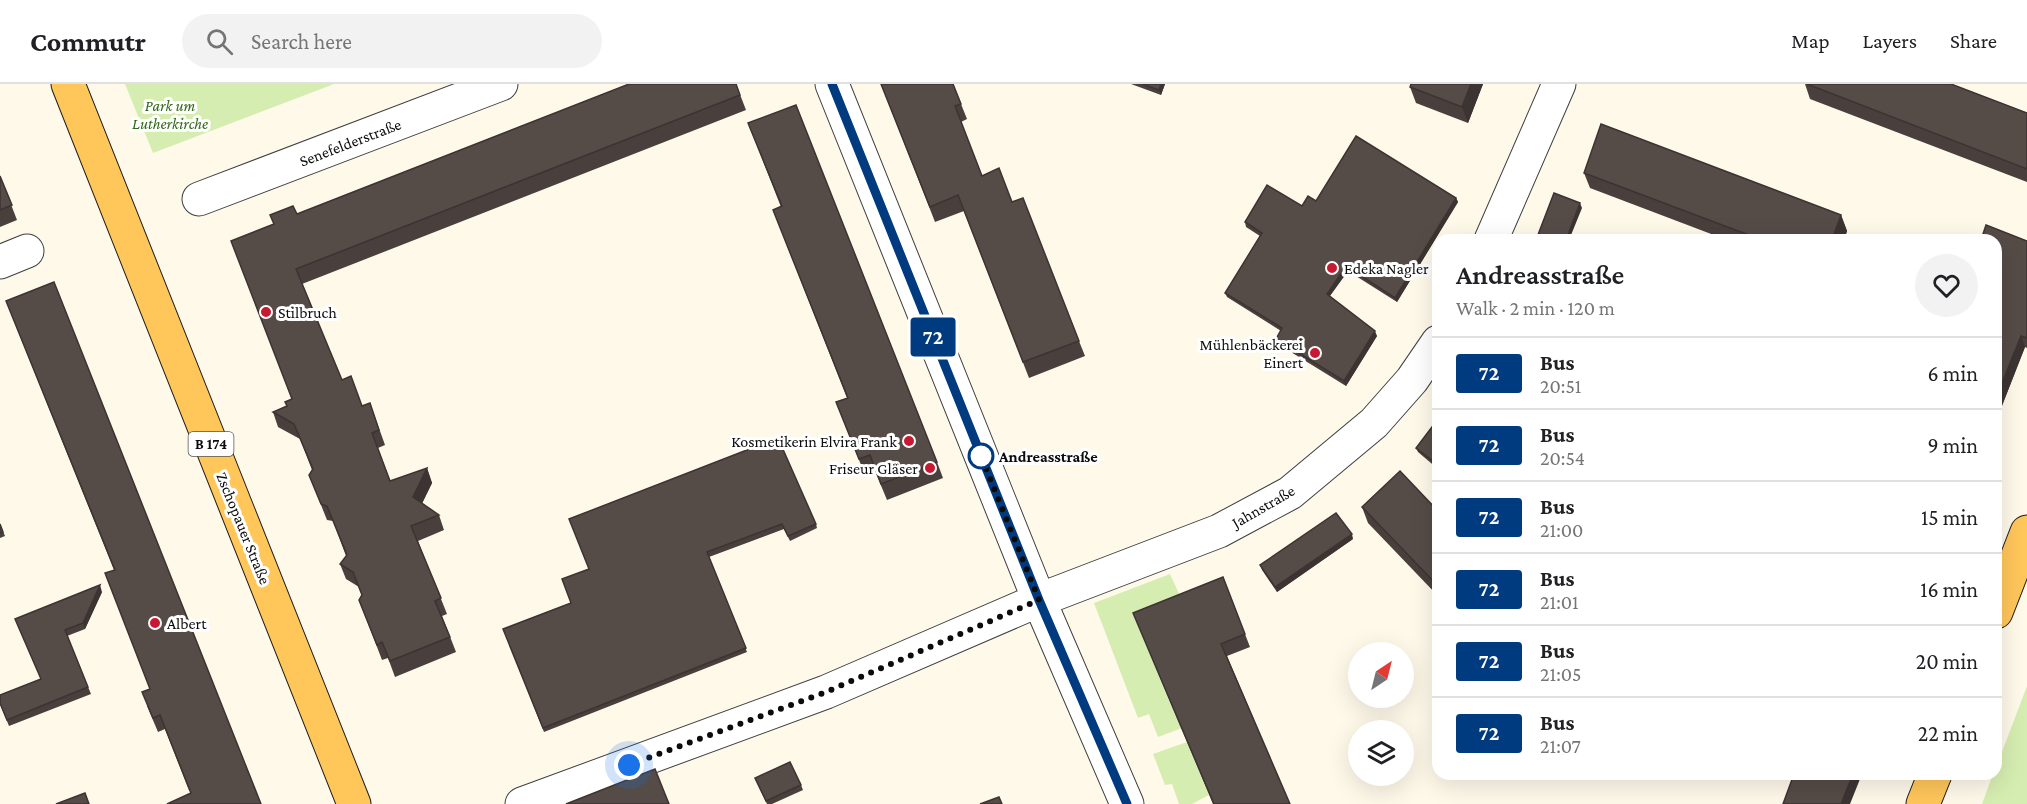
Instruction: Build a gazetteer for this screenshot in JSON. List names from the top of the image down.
{
  "streets": {
    "main road": ["B 174", "Zschopauer Straße"],
    "street": ["Senefelderstraße", "Jahnstraße"]
  },
  "parks": ["Park um Lutherkirche"],
  "places": [
    "Edeka Nagler",
    "Stilbruch",
    "Mühlenbäckerei Einert",
    "Kosmetikerin Elvira Frank",
    "Andreasstraße",
    "Friseur Gläser",
    "Albert"
  ],
  "lines": ["bus line 72"],
  "north": "top right",
  "page": {
    "header": "Commutr",
    "search": "Search here",
    "nav": ["Map", "Layers", "Share"],
    "on_map": "72",
    "heading": ["Andreasstraße", "Walk · 2 min · 120 m"],
    "list": [
      {
        "mark": "72",
        "name": "Bus",
        "note": "20:51",
        "value": "6 min"
      },
      {
        "mark": "72",
        "name": "Bus",
        "note": "20:54",
        "value": "9 min"
      },
      {
        "mark": "72",
        "name": "Bus",
        "note": "21:00",
        "value": "15 min"
      },
      {
        "mark": "72",
        "name": "Bus",
        "note": "21:01",
        "value": "16 min"
      },
      {
        "mark": "72",
        "name": "Bus",
        "note": "21:05",
        "value": "20 min"
      },
      {
        "mark": "72",
        "name": "Bus",
        "note": "21:07",
        "value": "22 min"
      }
    ]
  }
}
